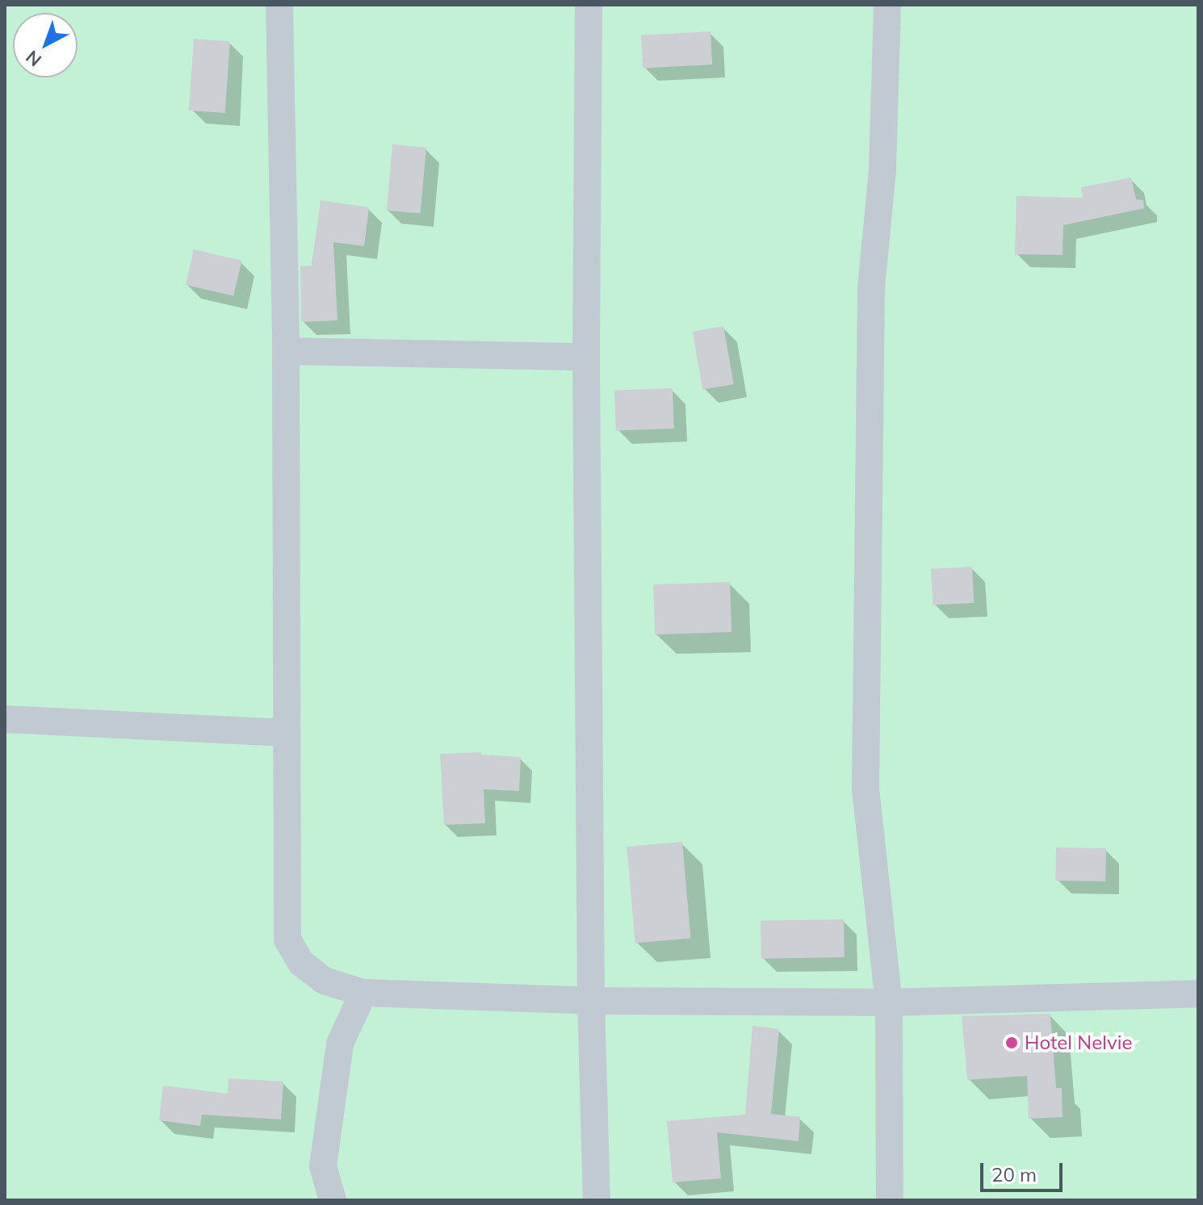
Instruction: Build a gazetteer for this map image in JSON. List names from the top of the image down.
{
  "places": ["Hotel Nelvie"],
  "scale_bar": "20 m",
  "north": "bottom left"
}
